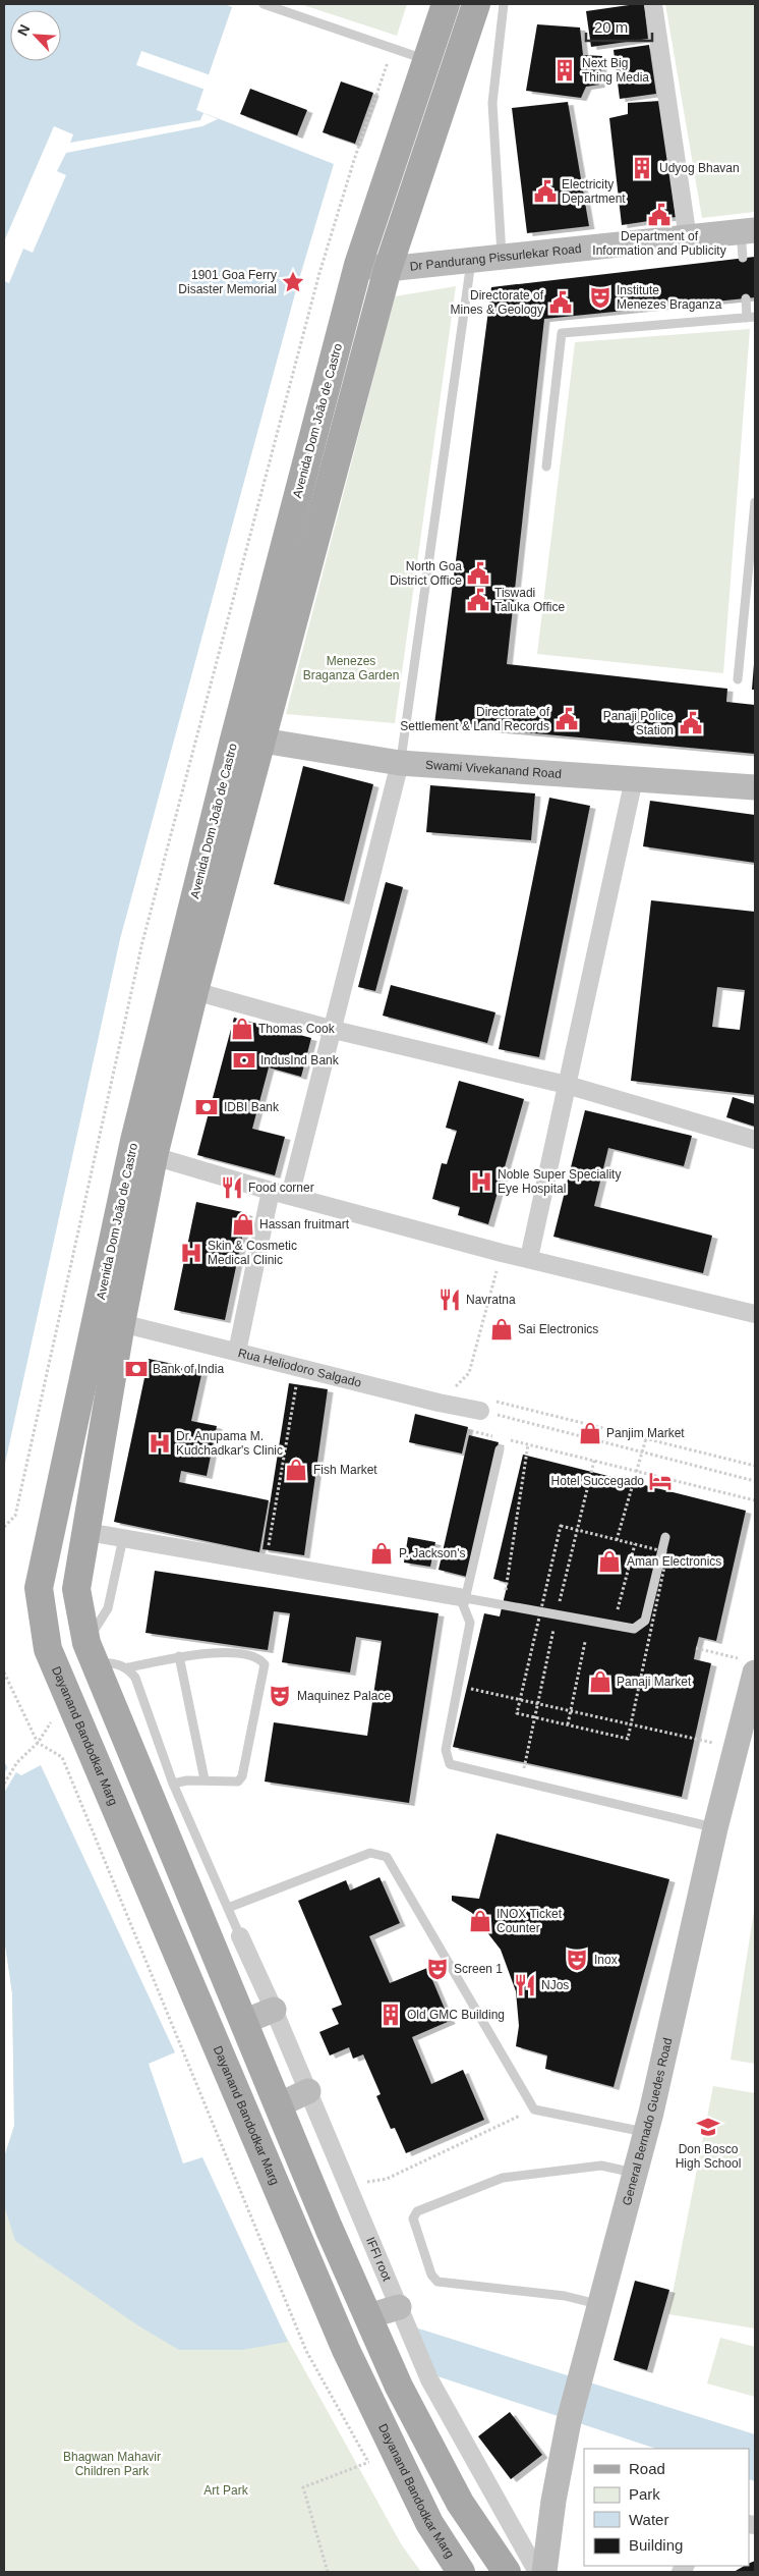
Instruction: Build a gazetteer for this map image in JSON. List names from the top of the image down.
{
  "streets": {
    "main road": ["Avenida Dom João de Castro", "Dayanand Bandodkar Marg"],
    "street": [
      "Dr Pandurang Pissurlekar Road",
      "Swami Vivekanand Road",
      "Rua Heliodoro Salgado",
      "General Bernado Guedes Road",
      "IFFI root"
    ]
  },
  "crossings": [
    ["Dr Pandurang Pissurlekar Road", "Avenida Dom João de Castro"],
    ["Avenida Dom João de Castro", "Swami Vivekanand Road"],
    ["Avenida Dom João de Castro", "Rua Heliodoro Salgado"],
    ["Avenida Dom João de Castro", "Dayanand Bandodkar Marg"]
  ],
  "parks": ["Menezes Braganza Garden", "Bhagwan Mahavir Children Park", "Art Park"],
  "places": {
    "building": ["Next Big Thing Media", "Udyog Bhavan", "Old GMC Building"],
    "public building": [
      "Electricity Department",
      "Department of Information and Publicity",
      "Directorate of Mines & Geology",
      "North Goa District Office",
      "Tiswadi Taluka Office",
      "Directorate of Settlement & Land Records",
      "Panaji Police Station"
    ],
    "place": ["1901 Goa Ferry Disaster Memorial"],
    "theatre": [
      "Institute Menezes Braganza",
      "Maquinez Palace",
      "Inox",
      "Screen 1"
    ],
    "shop": [
      "Thomas Cook",
      "Hassan fruitmart",
      "Sai Electronics",
      "Panjim Market",
      "Fish Market",
      "P. Jackson's",
      "Aman Electronics",
      "Panaji Market",
      "INOX Ticket Counter"
    ],
    "bank": ["IndusInd Bank", "IDBI Bank", "Bank of India"],
    "hospital": ["Noble Super Speciality Eye Hospital", "Skin & Cosmetic Medical Clinic", "Dr. Anupama M. Kudchadkar's Clinic"],
    "restaurant": ["Food corner", "Navratna", "NJos"],
    "hotel": ["Hotel Succegado"],
    "school or university": ["Don Bosco High School"]
  },
  "legend": [
    "Road",
    "Park",
    "Water",
    "Building"
  ],
  "scale_bar": "20 m",
  "north": "top left"
}
